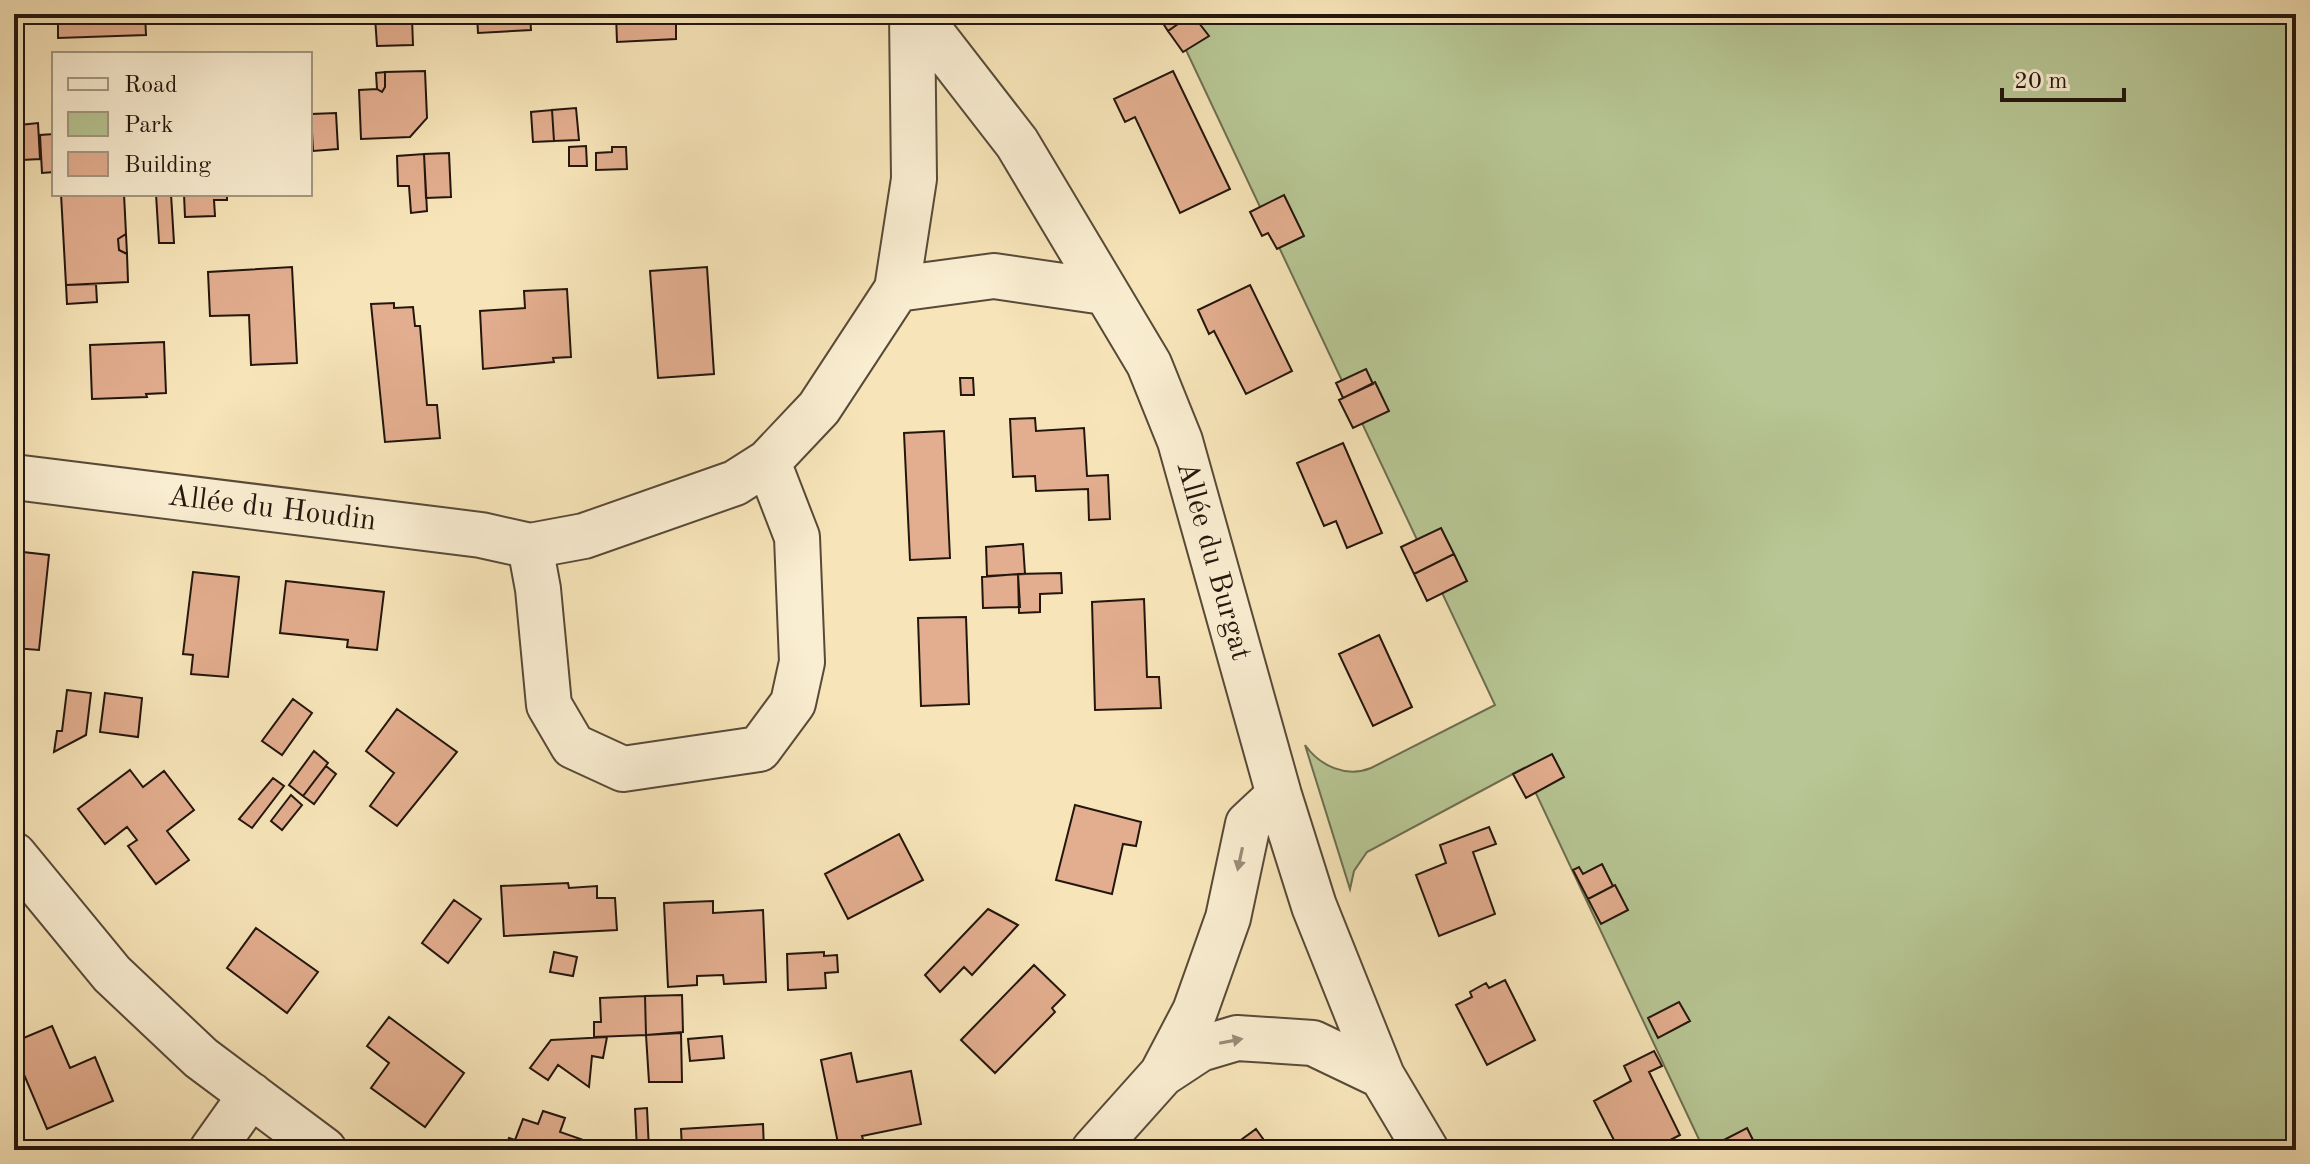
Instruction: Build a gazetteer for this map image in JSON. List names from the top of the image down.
{
  "streets": {
    "street": ["Allée du Houdin", "Allée du Burgat"]
  },
  "crossings": [
    ["Allée du Houdin", "Allée du Burgat"]
  ],
  "legend": ["Road", "Park", "Building"],
  "scale_bar": "20 m"
}
